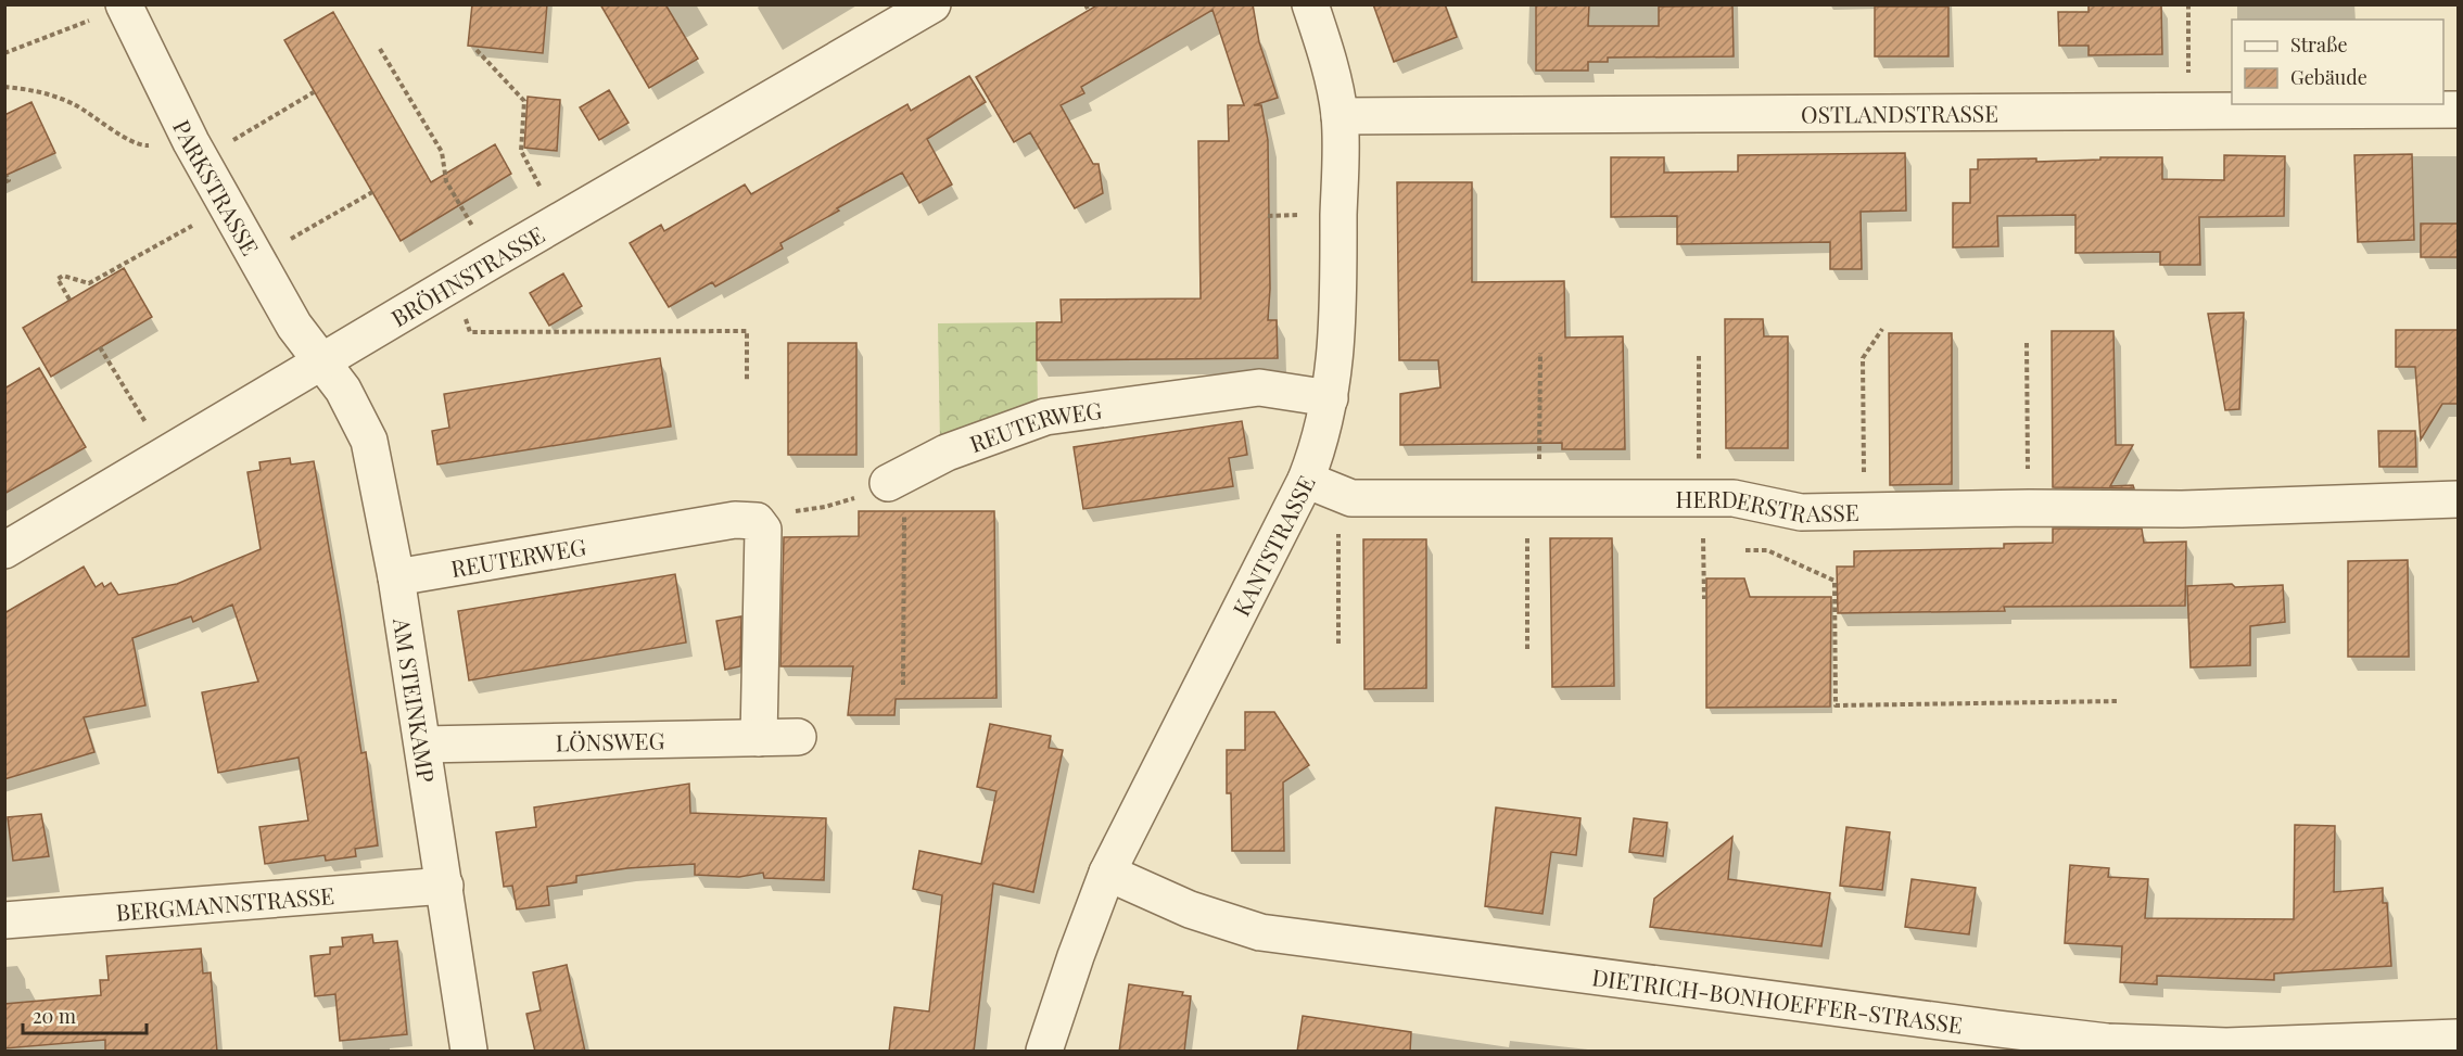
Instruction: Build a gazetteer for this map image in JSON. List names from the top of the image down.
{
  "streets": {
    "street": [
      "OSTLANDSTRASSE",
      "PARKSTRASSE",
      "BRÖHNSTRASSE",
      "REUTERWEG",
      "HERDERSTRASSE",
      "KANTSTRASSE",
      "AM STEINKAMP",
      "LÖNSWEG",
      "BERGMANNSTRASSE",
      "DIETRICH-BONHOEFFER-STRASSE"
    ]
  },
  "crossings": [
    ["OSTLANDSTRASSE", "KANTSTRASSE"],
    ["PARKSTRASSE", "BRÖHNSTRASSE"],
    ["PARKSTRASSE", "AM STEINKAMP"],
    ["BRÖHNSTRASSE", "AM STEINKAMP"],
    ["REUTERWEG", "KANTSTRASSE"],
    ["REUTERWEG", "AM STEINKAMP"],
    ["HERDERSTRASSE", "KANTSTRASSE"],
    ["KANTSTRASSE", "DIETRICH-BONHOEFFER-STRASSE"],
    ["AM STEINKAMP", "LÖNSWEG"],
    ["AM STEINKAMP", "BERGMANNSTRASSE"]
  ],
  "legend": ["Straße", "Gebäude"],
  "scale_bar": "20 m"
}
